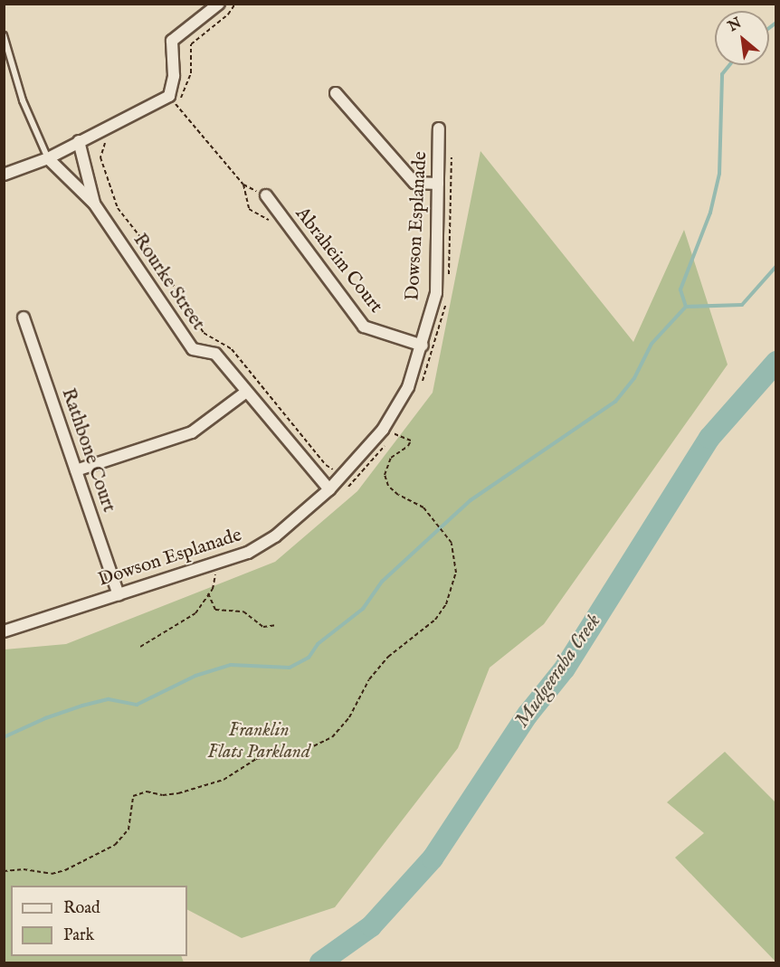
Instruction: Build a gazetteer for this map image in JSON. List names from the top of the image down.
{
  "streets": {
    "street": [
      "Dowson Esplanade",
      "Abraheim Court",
      "Rourke Street",
      "Rathbone Court"
    ]
  },
  "crossings": [
    ["Dowson Esplanade", "Abraheim Court"],
    ["Dowson Esplanade", "Rourke Street"],
    ["Dowson Esplanade", "Rathbone Court"]
  ],
  "water": ["Mudgeeraba Creek"],
  "parks": ["Franklin Flats Parkland"],
  "legend": ["Road", "Park"],
  "north": "top left"
}
